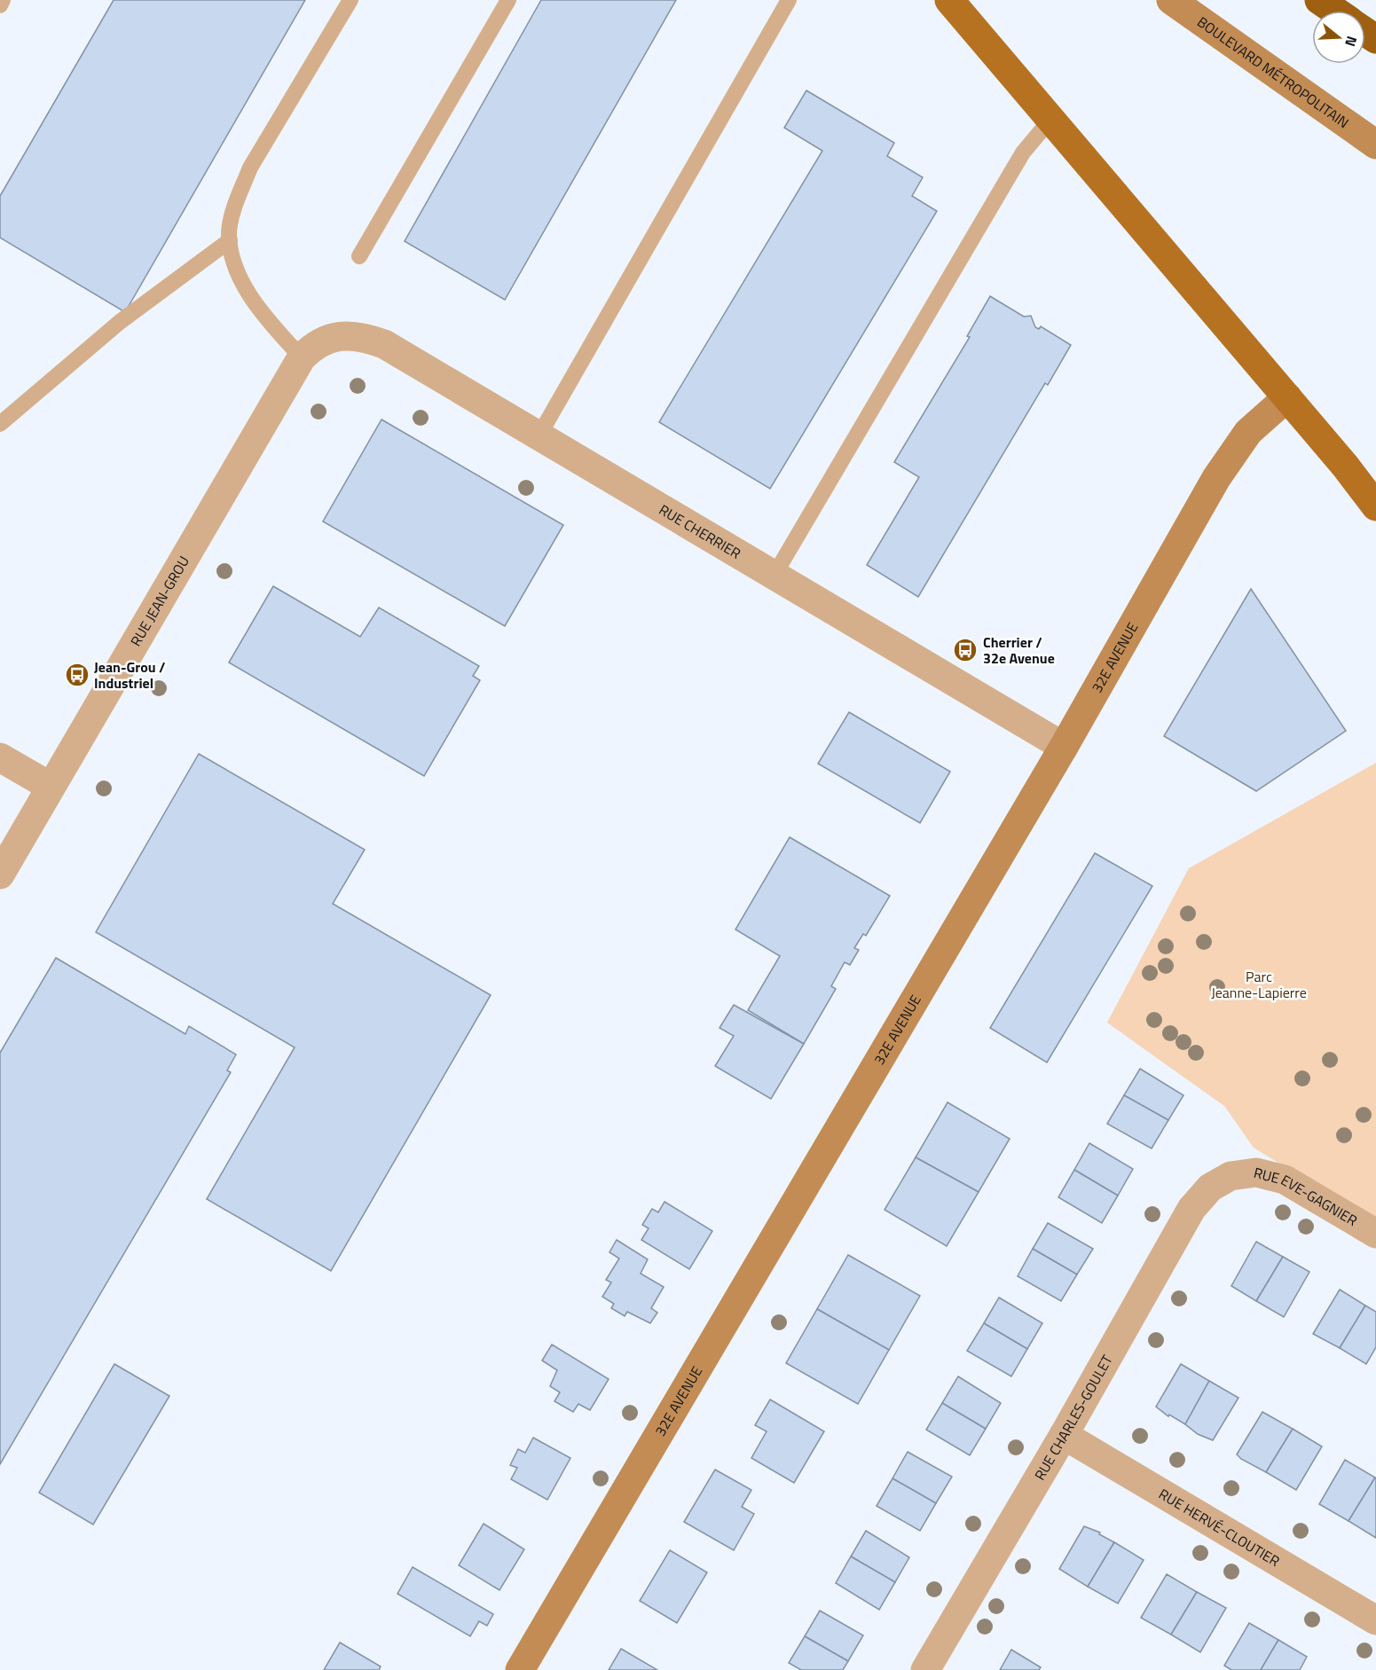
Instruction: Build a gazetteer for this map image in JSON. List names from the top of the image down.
{
  "streets": {
    "street": [
      "BOULEVARD MÉTROPOLITAIN",
      "RUE CHERRIER",
      "RUE JEAN-GROU",
      "32E AVENUE",
      "RUE EVE-GAGNIER",
      "RUE CHARLES-GOULET",
      "RUE HERVÉ-CLOUTIER"
    ]
  },
  "crossings": [
    ["RUE CHERRIER", "RUE JEAN-GROU"],
    ["RUE CHERRIER", "32E AVENUE"],
    ["RUE EVE-GAGNIER", "RUE CHARLES-GOULET"],
    ["RUE CHARLES-GOULET", "RUE HERVÉ-CLOUTIER"]
  ],
  "parks": ["Parc Jeanne-Lapierre"],
  "places": {
    "bus stop": ["Cherrier / 32e Avenue", "Jean-Grou / Industriel"]
  },
  "north": "right"
}
